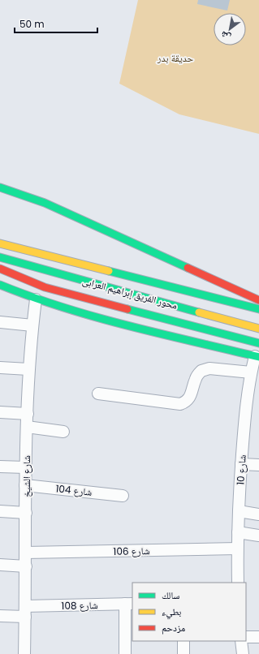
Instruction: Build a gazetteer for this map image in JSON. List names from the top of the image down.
{
  "streets": {
    "main road": ["محور الفريق إبراهيم العرابى"],
    "street": [
      "شارع 10",
      "شارع الشيخ",
      "شارع 104",
      "شارع 106",
      "شارع 108"
    ]
  },
  "crossings": [
    ["شارع 10", "شارع 106"],
    ["شارع الشيخ", "شارع 104"],
    ["شارع الشيخ", "شارع 106"],
    ["شارع الشيخ", "شارع 108"]
  ],
  "parks": ["حديقة بدر"],
  "legend": ["سالك", "بطيء", "مزدحم"],
  "scale_bar": "50 m",
  "north": "bottom left"
}
